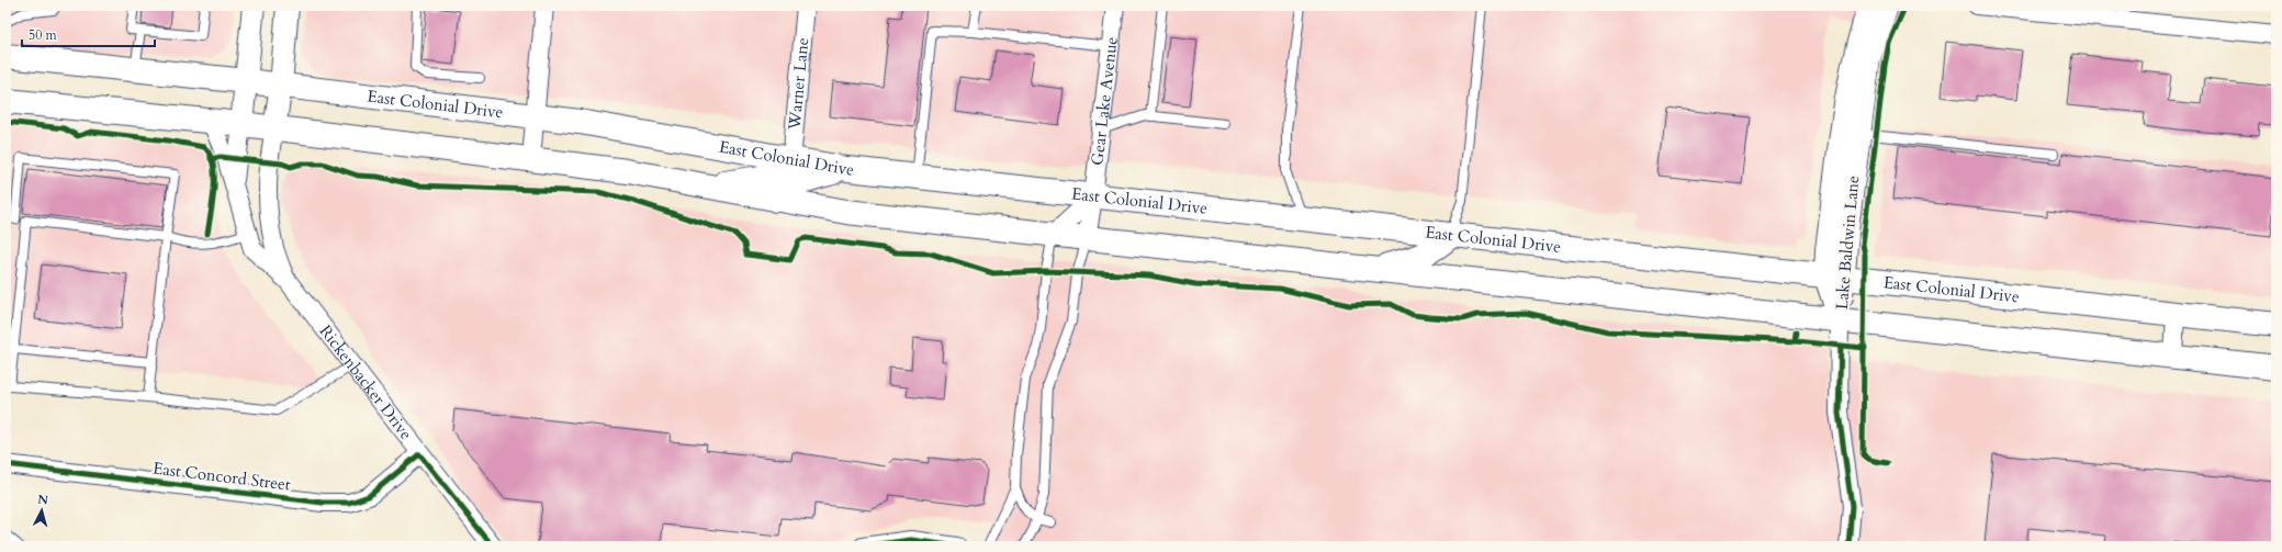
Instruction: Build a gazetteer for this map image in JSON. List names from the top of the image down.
{
  "streets": {
    "highway": ["East Colonial Drive"],
    "street": [
      "Warner Lane",
      "Gear Lake Avenue",
      "Lake Baldwin Lane",
      "Rickenbacker Drive",
      "East Concord Street"
    ]
  },
  "crossings": [
    ["Warner Lane", "East Colonial Drive"],
    ["Gear Lake Avenue", "East Colonial Drive"],
    ["East Colonial Drive", "Lake Baldwin Lane"],
    ["Rickenbacker Drive", "East Concord Street"]
  ],
  "scale_bar": "50 m",
  "north": "top"
}
